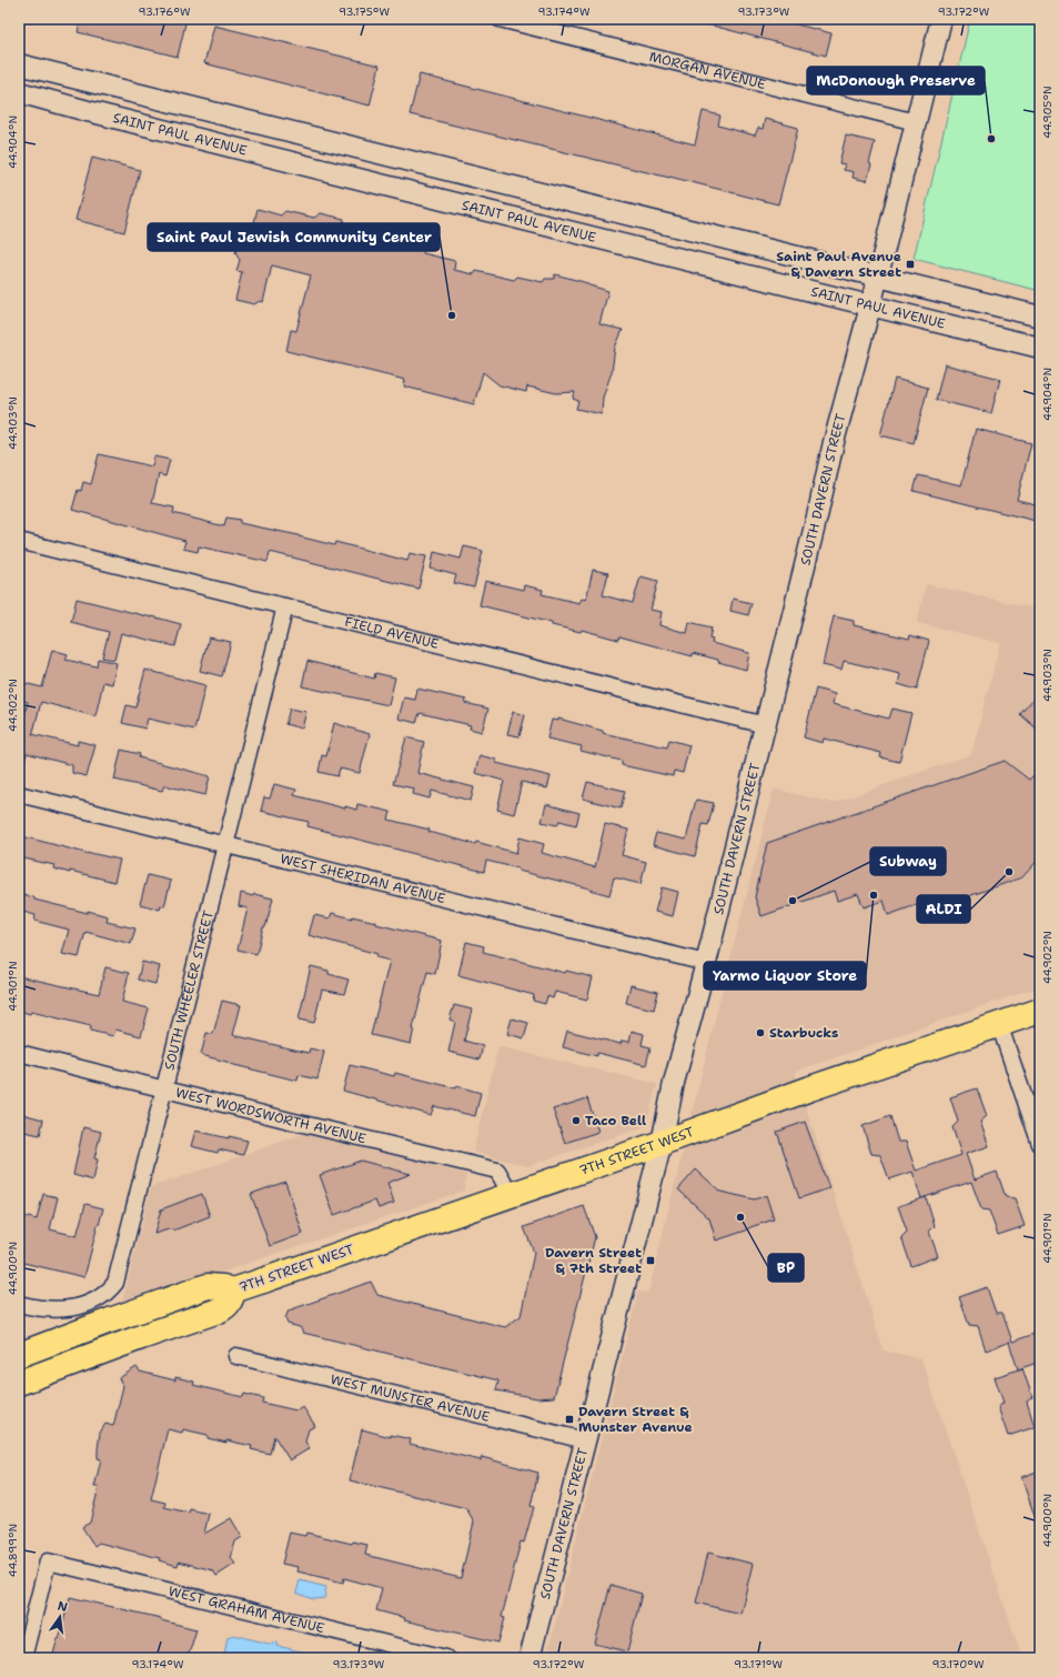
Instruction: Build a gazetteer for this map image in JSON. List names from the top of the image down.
{
  "streets": {
    "main road": ["7TH STREET WEST"],
    "street": [
      "MORGAN AVENUE",
      "SAINT PAUL AVENUE",
      "SOUTH DAVERN STREET",
      "FIELD AVENUE",
      "WEST SHERIDAN AVENUE",
      "SOUTH WHEELER STREET",
      "WEST WORDSWORTH AVENUE",
      "WEST MUNSTER AVENUE",
      "WEST GRAHAM AVENUE"
    ]
  },
  "crossings": [
    ["MORGAN AVENUE", "SOUTH DAVERN STREET"],
    ["SAINT PAUL AVENUE", "SOUTH DAVERN STREET"],
    ["SOUTH DAVERN STREET", "FIELD AVENUE"],
    ["SOUTH DAVERN STREET", "WEST SHERIDAN AVENUE"],
    ["SOUTH DAVERN STREET", "7TH STREET WEST"],
    ["SOUTH DAVERN STREET", "WEST MUNSTER AVENUE"],
    ["FIELD AVENUE", "SOUTH WHEELER STREET"],
    ["WEST SHERIDAN AVENUE", "SOUTH WHEELER STREET"],
    ["SOUTH WHEELER STREET", "WEST WORDSWORTH AVENUE"],
    ["WEST WORDSWORTH AVENUE", "7TH STREET WEST"]
  ],
  "places": {
    "other": [
      "McDonough Preserve",
      "Saint Paul Jewish Community Center",
      "ALDI",
      "Yarmo Liquor Store",
      "Subway",
      "Starbucks",
      "Taco Bell",
      "BP"
    ],
    "transit": ["Saint Paul Avenue & Davern Street", "Davern Street & 7th Street", "Davern Street & Munster Avenue"]
  },
  "north": "top",
  "coordinates": [
    "93.176°W",
    "93.175°W",
    "93.174°W",
    "93.173°W",
    "93.172°W",
    "44.905°N",
    "44.904°N",
    "44.903°N",
    "44.902°N",
    "44.901°N",
    "44.900°N",
    "44.899°N",
    "93.171°W",
    "93.170°W"
  ]
}
